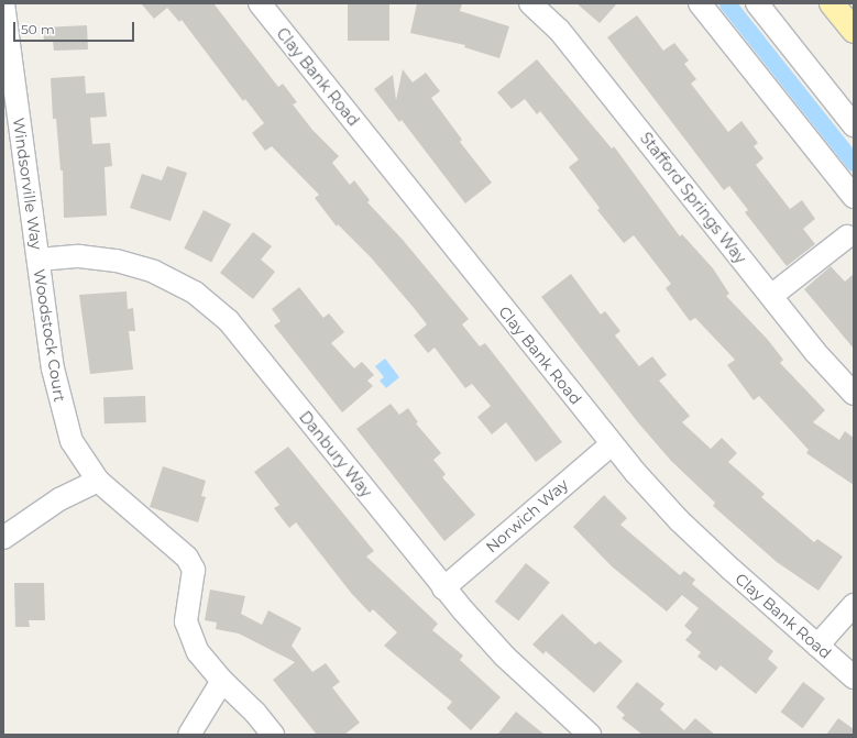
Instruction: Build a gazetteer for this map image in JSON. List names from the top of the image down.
{
  "streets": {
    "street": [
      "Clay Bank Road",
      "Windsorville Way",
      "Stafford Springs Way",
      "Woodstock Court",
      "Danbury Way",
      "Norwich Way"
    ]
  },
  "crossings": [
    ["Clay Bank Road", "Norwich Way"],
    ["Windsorville Way", "Woodstock Court"],
    ["Windsorville Way", "Danbury Way"],
    ["Woodstock Court", "Danbury Way"],
    ["Danbury Way", "Norwich Way"]
  ],
  "scale_bar": "50 m"
}
